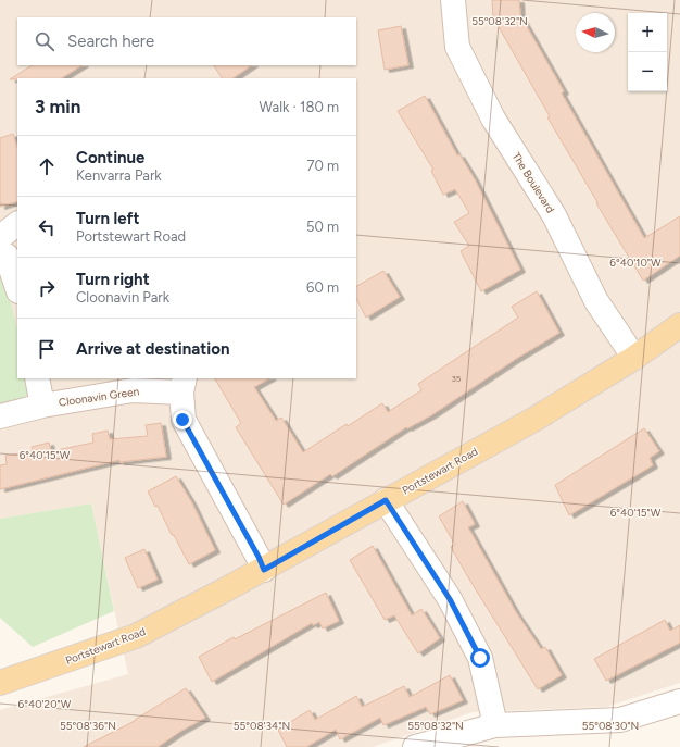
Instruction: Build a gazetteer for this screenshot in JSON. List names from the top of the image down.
{
  "streets": {
    "main road": ["Portstewart Road"],
    "street": ["The Boulevard", "Cloonavin Green"]
  },
  "crossings": [
    ["The Boulevard", "Portstewart Road"]
  ],
  "house_numbers": ["35"],
  "north": "left",
  "page": {
    "map_buttons": ["+", "−"],
    "search": "Search here",
    "heading": ["3 min", "Walk · 180 m"],
    "list": [
      ["Continue", "Kenvarra Park", "70 m"],
      ["Turn left", "Portstewart Road", "50 m"],
      ["Turn right", "Cloonavin Park", "60 m"],
      "Arrive at destination"
    ]
  },
  "coordinates": [
    "55°08'32\"N",
    "6°40'10\"W",
    "6°40'15\"W",
    "6°40'20\"W",
    "55°08'36\"N",
    "55°08'34\"N",
    "55°08'30\"N"
  ]
}
